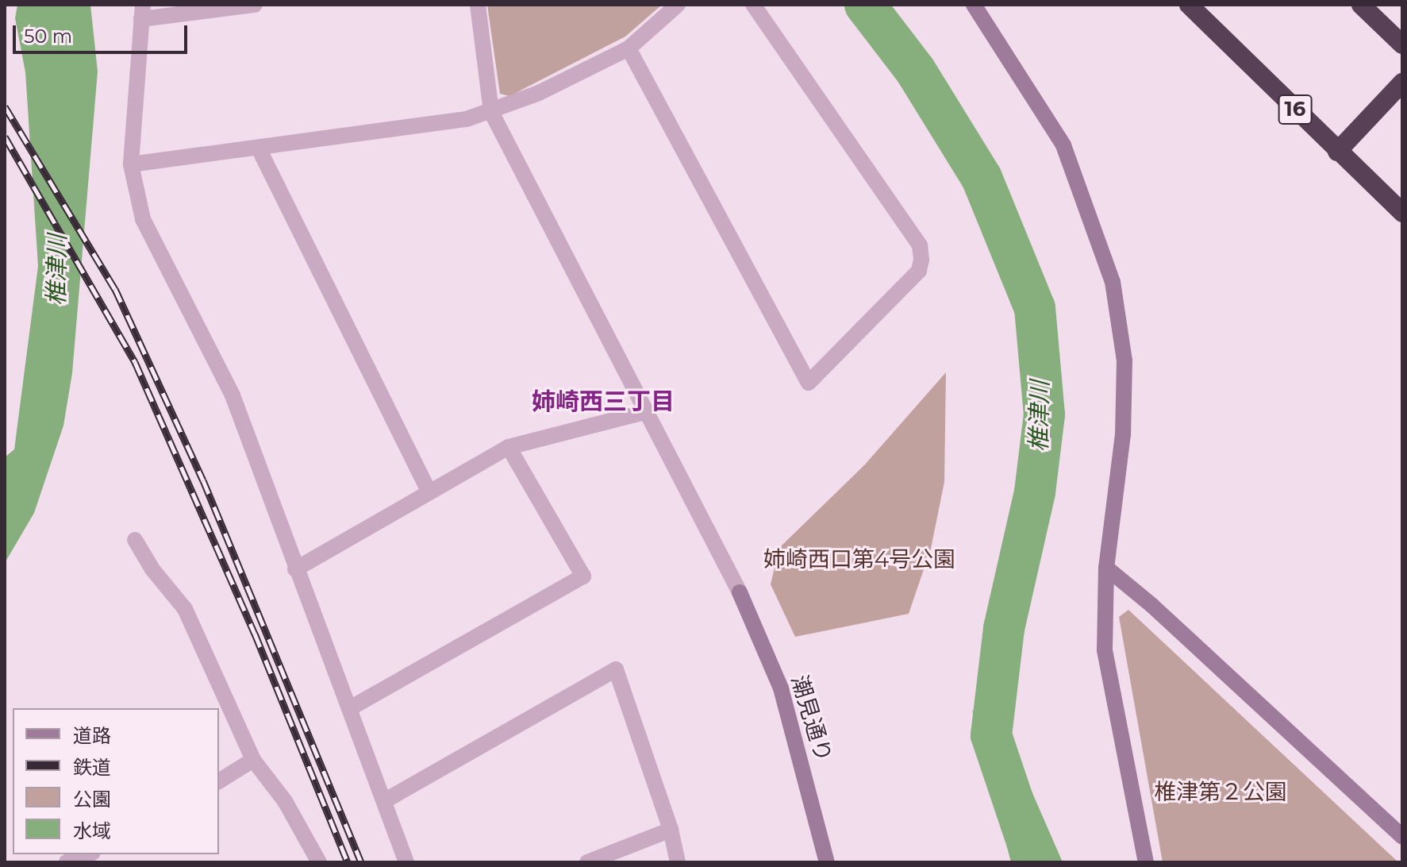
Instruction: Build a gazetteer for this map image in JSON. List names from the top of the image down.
{
  "streets": {
    "highway": ["16"],
    "street": ["潮見通り"]
  },
  "districts": ["姉崎西三丁目"],
  "water": ["椎津川"],
  "parks": ["姉崎西口第4号公園", "椎津第２公園"],
  "legend": [
    "道路",
    "鉄道",
    "公園",
    "水域"
  ],
  "scale_bar": "50 m"
}
